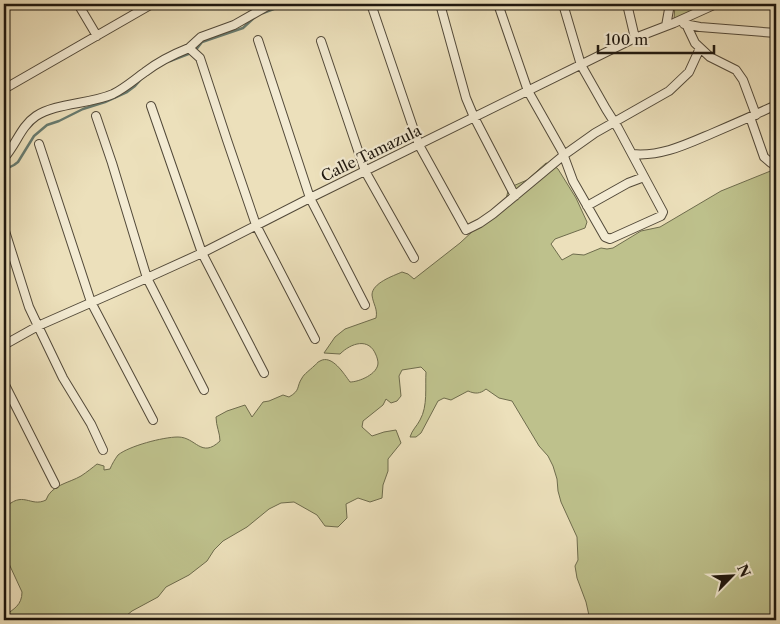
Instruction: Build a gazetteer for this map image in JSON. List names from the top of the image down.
{
  "streets": {
    "street": ["Calle Tamazula"]
  },
  "scale_bar": "100 m",
  "north": "top right"
}
